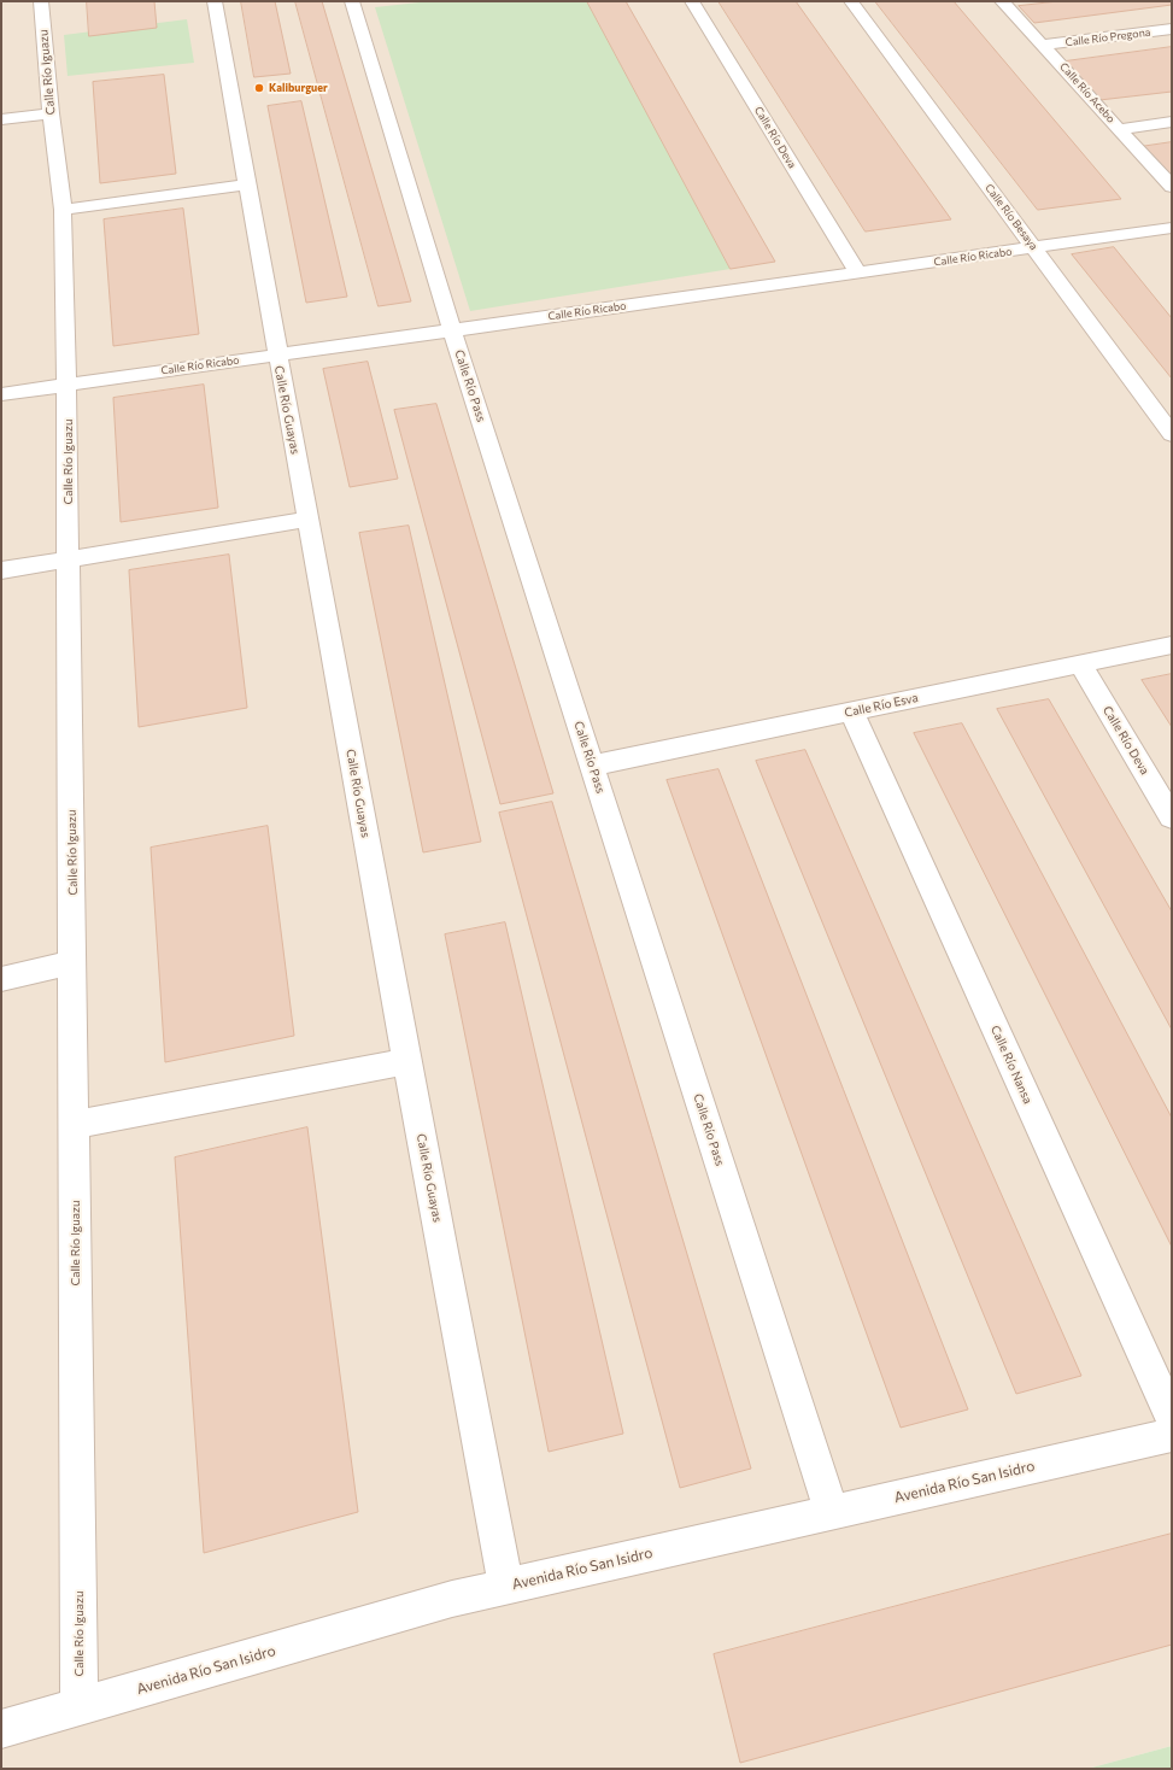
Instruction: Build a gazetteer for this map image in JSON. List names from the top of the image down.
{
  "streets": {
    "street": [
      "Calle Río Pregona",
      "Calle Río Iguazu",
      "Calle Río Acebo",
      "Calle Río Deva",
      "Calle Río Besaya",
      "Calle Río Ricabo",
      "Calle Río Pass",
      "Calle Río Guayas",
      "Calle Río Esva",
      "Calle Río Nansa",
      "Avenida Río San Isidro"
    ]
  },
  "crossings": [
    ["Calle Río Pregona", "Calle Río Acebo"],
    ["Calle Río Iguazu", "Calle Río Ricabo"],
    ["Calle Río Iguazu", "Avenida Río San Isidro"],
    ["Calle Río Deva", "Calle Río Ricabo"],
    ["Calle Río Deva", "Calle Río Esva"],
    ["Calle Río Besaya", "Calle Río Ricabo"],
    ["Calle Río Ricabo", "Calle Río Pass"],
    ["Calle Río Ricabo", "Calle Río Guayas"],
    ["Calle Río Pass", "Calle Río Esva"],
    ["Calle Río Pass", "Avenida Río San Isidro"],
    ["Calle Río Guayas", "Avenida Río San Isidro"],
    ["Calle Río Esva", "Calle Río Nansa"]
  ],
  "places": ["Kaliburguer"]
}
